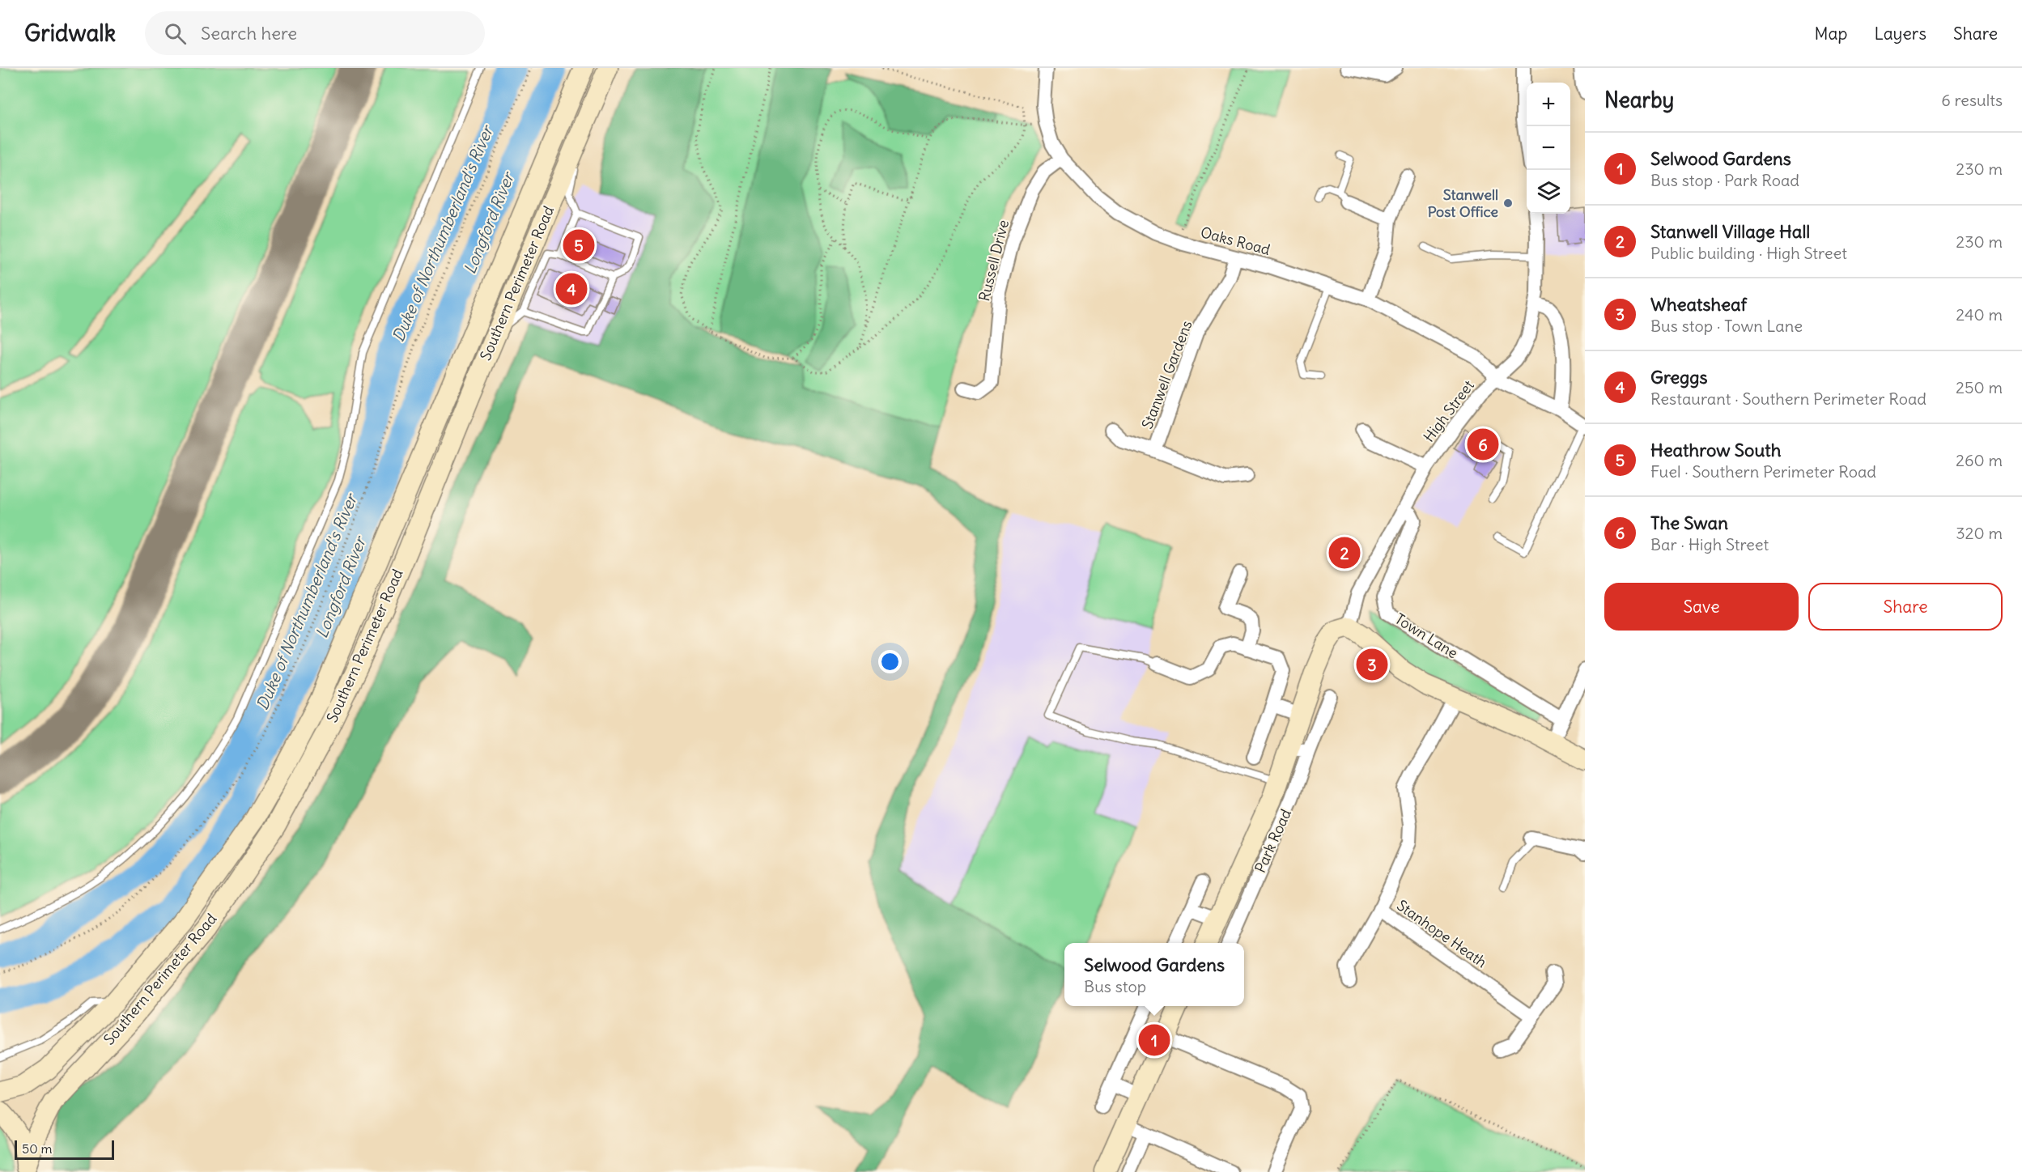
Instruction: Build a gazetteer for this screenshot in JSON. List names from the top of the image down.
{
  "streets": {
    "street": [
      "Oaks Road",
      "Russell Drive",
      "Southern Perimeter Road",
      "Stanwell Gardens",
      "High Street",
      "Town Lane",
      "Park Road",
      "Stanhope Heath"
    ]
  },
  "crossings": [
    ["Oaks Road", "Russell Drive"],
    ["Oaks Road", "Stanwell Gardens"],
    ["Oaks Road", "High Street"],
    ["High Street", "Town Lane"],
    ["High Street", "Park Road"]
  ],
  "water": ["Longford River", "Duke of Northumberland's River"],
  "places": ["Stanwell Post Office"],
  "scale_bar": "50 m",
  "page": {
    "header": "Gridwalk",
    "search": "Search here",
    "nav": ["Map", "Layers", "Share"],
    "heading": ["Nearby", "6 results"],
    "map_buttons": ["+", "−"],
    "list": [
      {
        "mark": "1",
        "name": "Selwood Gardens",
        "note": "Bus stop · Park Road",
        "value": "230 m"
      },
      {
        "mark": "2",
        "name": "Stanwell Village Hall",
        "note": "Public building · High Street",
        "value": "230 m"
      },
      {
        "mark": "3",
        "name": "Wheatsheaf",
        "note": "Bus stop · Town Lane",
        "value": "240 m"
      },
      {
        "mark": "4",
        "name": "Greggs",
        "note": "Restaurant · Southern Perimeter Road",
        "value": "250 m"
      },
      {
        "mark": "5",
        "name": "Heathrow South",
        "note": "Fuel · Southern Perimeter Road",
        "value": "260 m"
      },
      {
        "mark": "6",
        "name": "The Swan",
        "note": "Bar · High Street",
        "value": "320 m"
      }
    ],
    "pins": [
      "5",
      "4",
      "6",
      "2",
      "3",
      "1"
    ],
    "buttons": ["Save", "Share"],
    "popup": ["Selwood Gardens", "Bus stop"],
    "scale": "50 m"
  }
}
